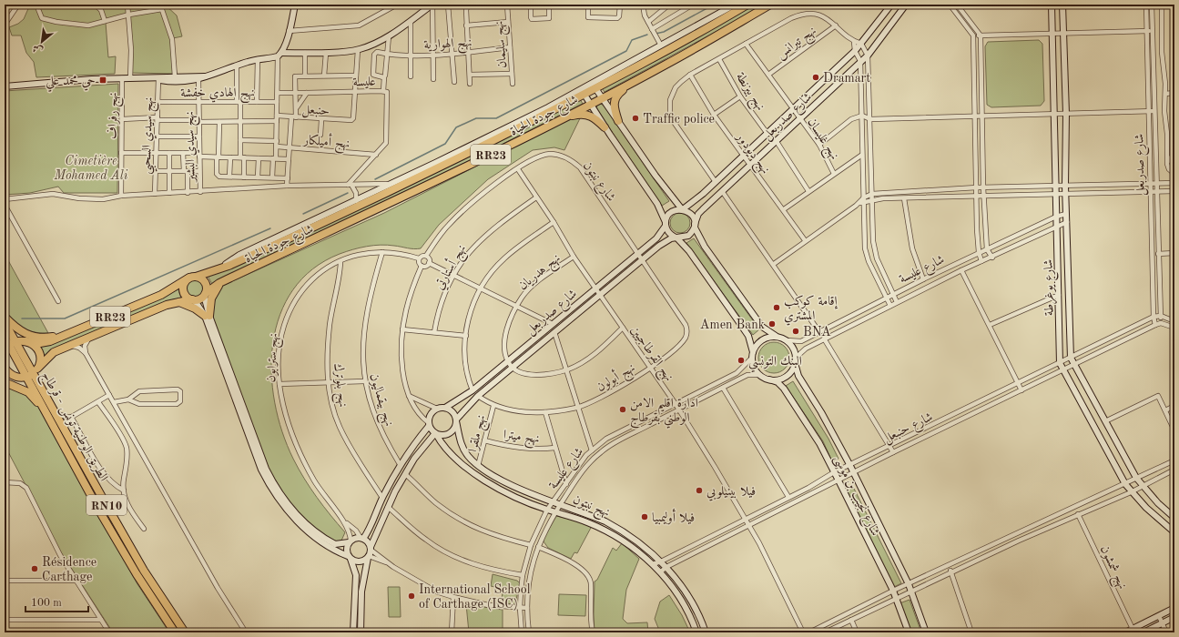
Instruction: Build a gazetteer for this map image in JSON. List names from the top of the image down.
{
  "streets": {
    "highway": [
      "شارع جودة الحياة",
      "RR23",
      "الطريق الوطنية تونس - قرطاج",
      "RN10"
    ],
    "street": [
      "نهج تيرانس",
      "نهج الهوارية",
      "نهج سليمان",
      "عليسة",
      "نهج بيزنطة",
      "نهج الهادي خفشة",
      "حنبعل",
      "نهج رفراف",
      "شارع صدربعل",
      "نهج سيدي السحبي",
      "نهج غليسان",
      "نهج أميلكار",
      "نهج سيدي البشير",
      "نهج ديودور",
      "شارع نبتون",
      "نهج أستارتي",
      "شارع عليسة",
      "نهج هدريان",
      "شارع يوغرطة",
      "نهج القرطاجيين",
      "نهج سترابون",
      "نهج أبولون",
      "نهج بلوترك",
      "نهج بيقماليون",
      "شارع حنبعل",
      "نهج ملقرا",
      "نهج ميترا",
      "شارع نجيب بن موسى",
      "نهج نبتون",
      "نهج شمشون"
    ]
  },
  "crossings": [
    ["نهج تيرانس", "نهج غليسان"],
    ["نهج الهوارية", "نهج سليمان"],
    ["عليسة", "حنبعل"],
    ["عليسة", "نهج أميلكار"],
    ["نهج بيزنطة", "شارع صدربعل"],
    ["نهج الهادي خفشة", "نهج سيدي السحبي"],
    ["نهج الهادي خفشة", "نهج سيدي البشير"],
    ["شارع جودة الحياة", "الطريق الوطنية تونس - قرطاج"],
    ["شارع صدربعل", "نهج غليسان"],
    ["شارع صدربعل", "نهج ديودور"],
    ["شارع صدربعل", "شارع نبتون"],
    ["شارع صدربعل", "نهج هدريان"],
    ["شارع صدربعل", "نهج القرطاجيين"],
    ["شارع صدربعل", "نهج أبولون"],
    ["شارع صدربعل", "شارع حنبعل"],
    ["شارع صدربعل", "نهج نبتون"],
    ["شارع نبتون", "نهج القرطاجيين"],
    ["شارع نبتون", "نهج سترابون"],
    ["شارع نبتون", "نهج أبولون"],
    ["نهج أستارتي", "نهج القرطاجيين"],
    ["شارع عليسة", "شارع يوغرطة"],
    ["شارع عليسة", "نهج القرطاجيين"],
    ["شارع عليسة", "شارع نجيب بن موسى"],
    ["شارع عليسة", "نهج نبتون"],
    ["نهج هدريان", "نهج القرطاجيين"],
    ["شارع يوغرطة", "شارع حنبعل"],
    ["نهج القرطاجيين", "نهج أبولون"],
    ["نهج القرطاجيين", "شارع حنبعل"],
    ["نهج سترابون", "نهج بلوترك"],
    ["نهج سترابون", "نهج بيقماليون"],
    ["نهج أبولون", "نهج ملقرا"],
    ["شارع حنبعل", "شارع نجيب بن موسى"],
    ["شارع حنبعل", "نهج نبتون"],
    ["نهج ملقرا", "نهج ميترا"],
    ["نهج ملقرا", "نهج نبتون"]
  ],
  "parks": ["Cimetière Mohamed Ali"],
  "places": {
    "other": [
      "Dramart",
      "Traffic police",
      "إقامة كوكب المشتري",
      "Amen Bank",
      "BNA",
      "البنك التونسي",
      "ادارة اقليم الامن الوطني بقرطاج",
      "فيلا بينيلوبي",
      "فيلا أوليمبيا",
      "Résidence Carthage",
      "International School of Carthage (ISC)"
    ],
    "transit": ["حي محمد علي"]
  },
  "scale_bar": "100 m",
  "north": "bottom left"
}
